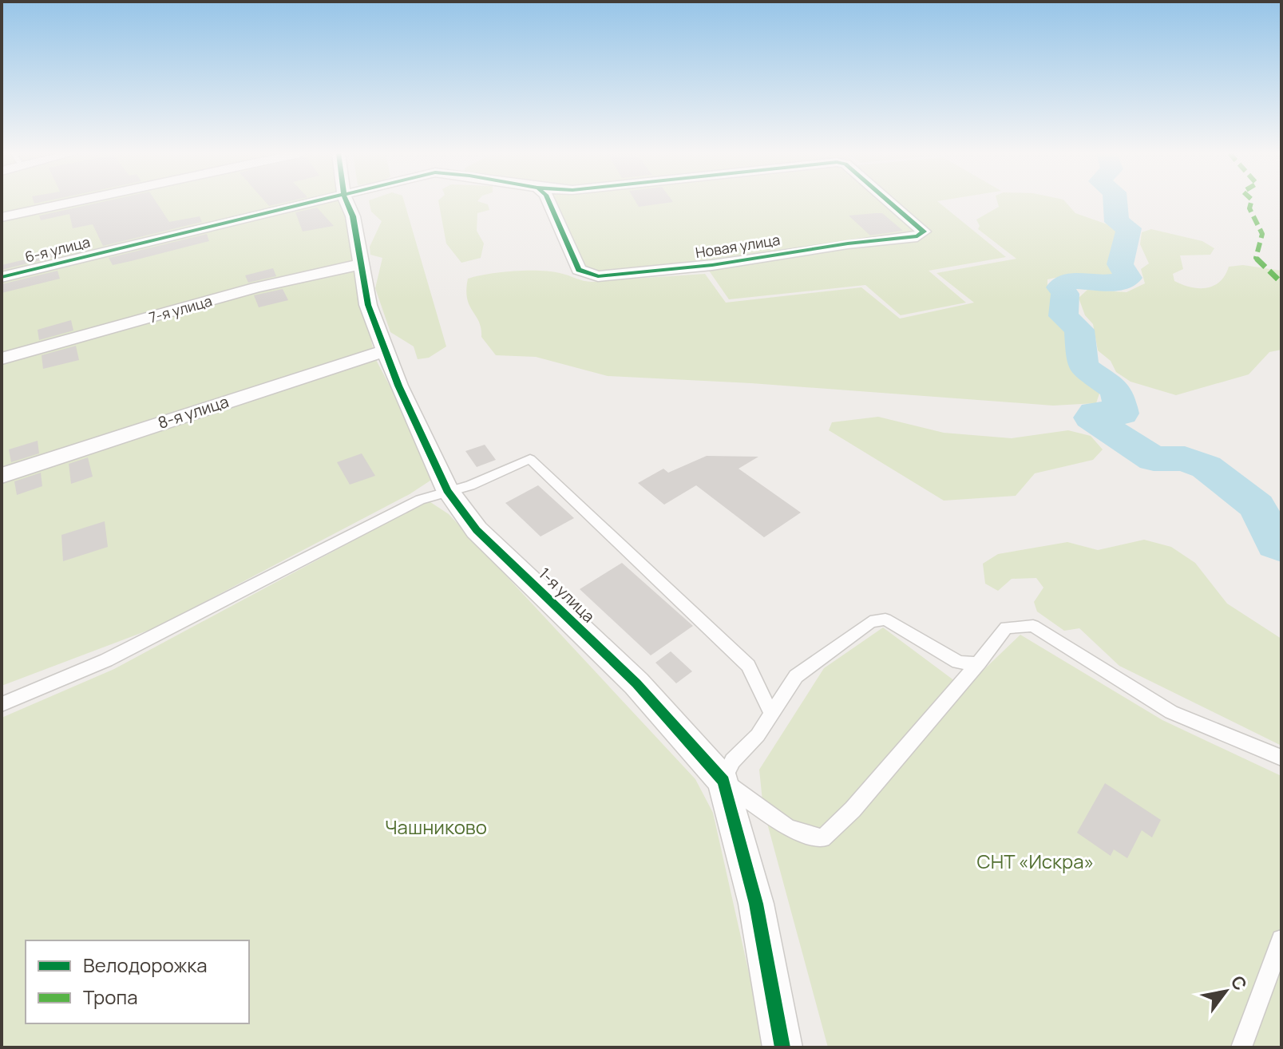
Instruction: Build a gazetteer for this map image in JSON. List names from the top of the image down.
{
  "streets": {
    "street": [
      "Новая улица",
      "6-я улица",
      "7-я улица",
      "8-я улица",
      "1-я улица"
    ]
  },
  "crossings": [
    ["7-я улица", "1-я улица"],
    ["8-я улица", "1-я улица"]
  ],
  "parks": ["Чашниково", "СНТ «Искра»"],
  "legend": ["Велодорожка", "Тропа"],
  "north": "top right"
}
